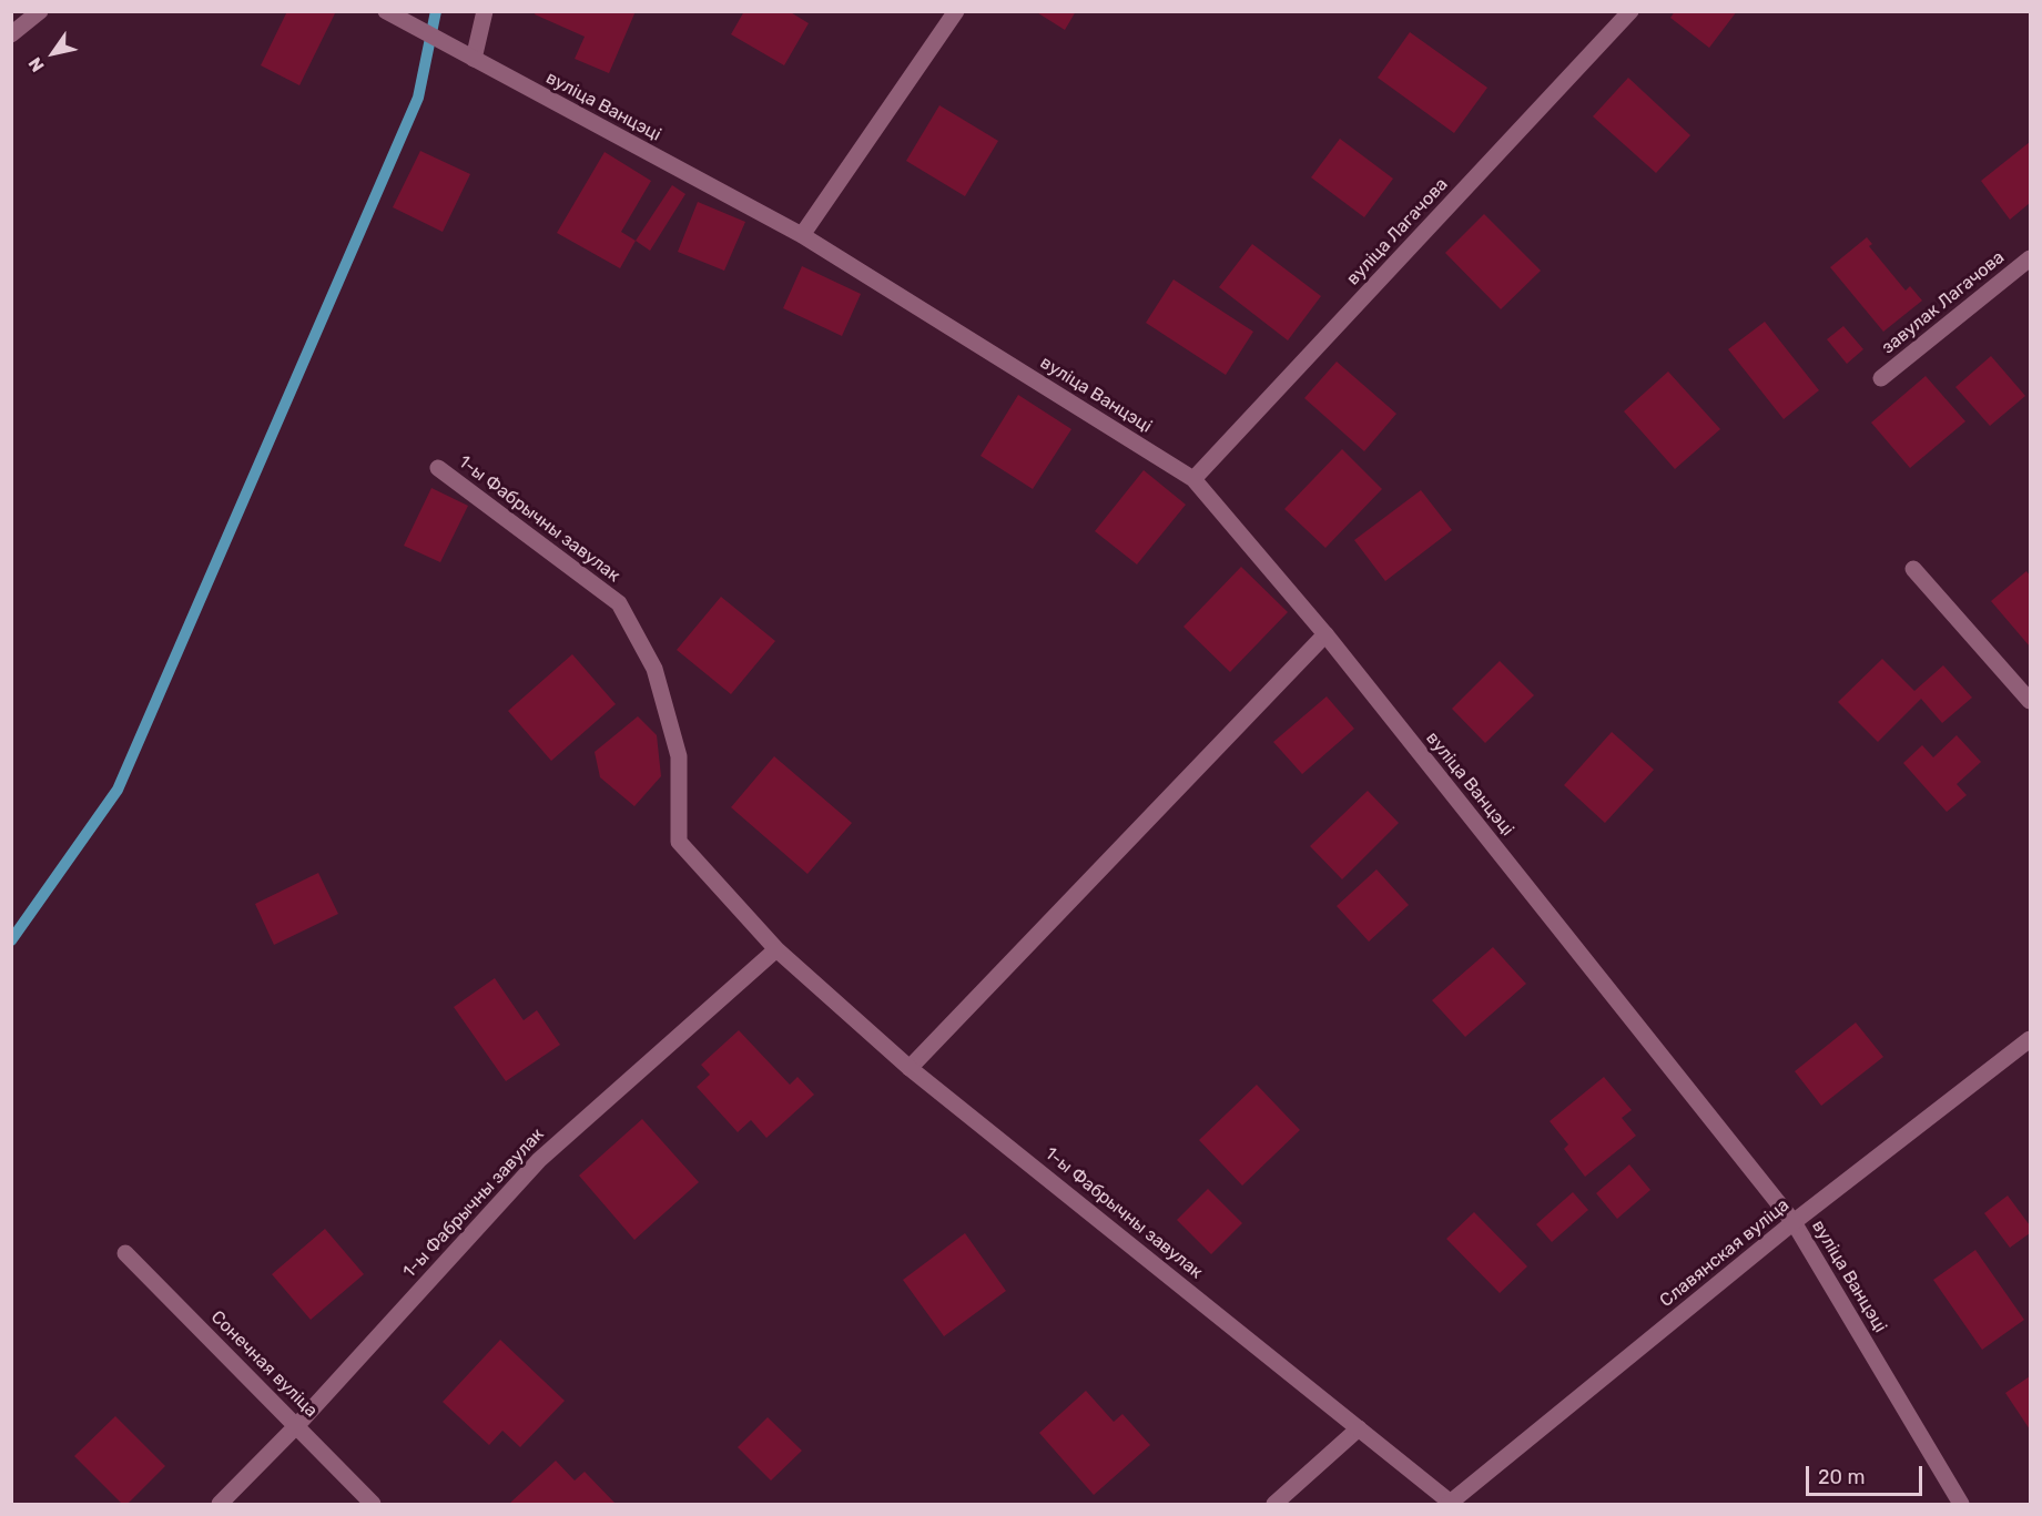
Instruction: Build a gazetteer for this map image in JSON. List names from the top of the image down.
{
  "streets": {
    "street": [
      "вуліца Ванцэці",
      "вуліца Лагачова",
      "завулак Лагачова",
      "1-ы Фабрычны завулак",
      "Славянская вуліца",
      "Сонечная вуліца"
    ]
  },
  "crossings": [
    ["вуліца Ванцэці", "вуліца Лагачова"],
    ["вуліца Ванцэці", "Славянская вуліца"],
    ["1-ы Фабрычны завулак", "Славянская вуліца"],
    ["1-ы Фабрычны завулак", "Сонечная вуліца"]
  ],
  "scale_bar": "20 m",
  "north": "bottom left"
}
